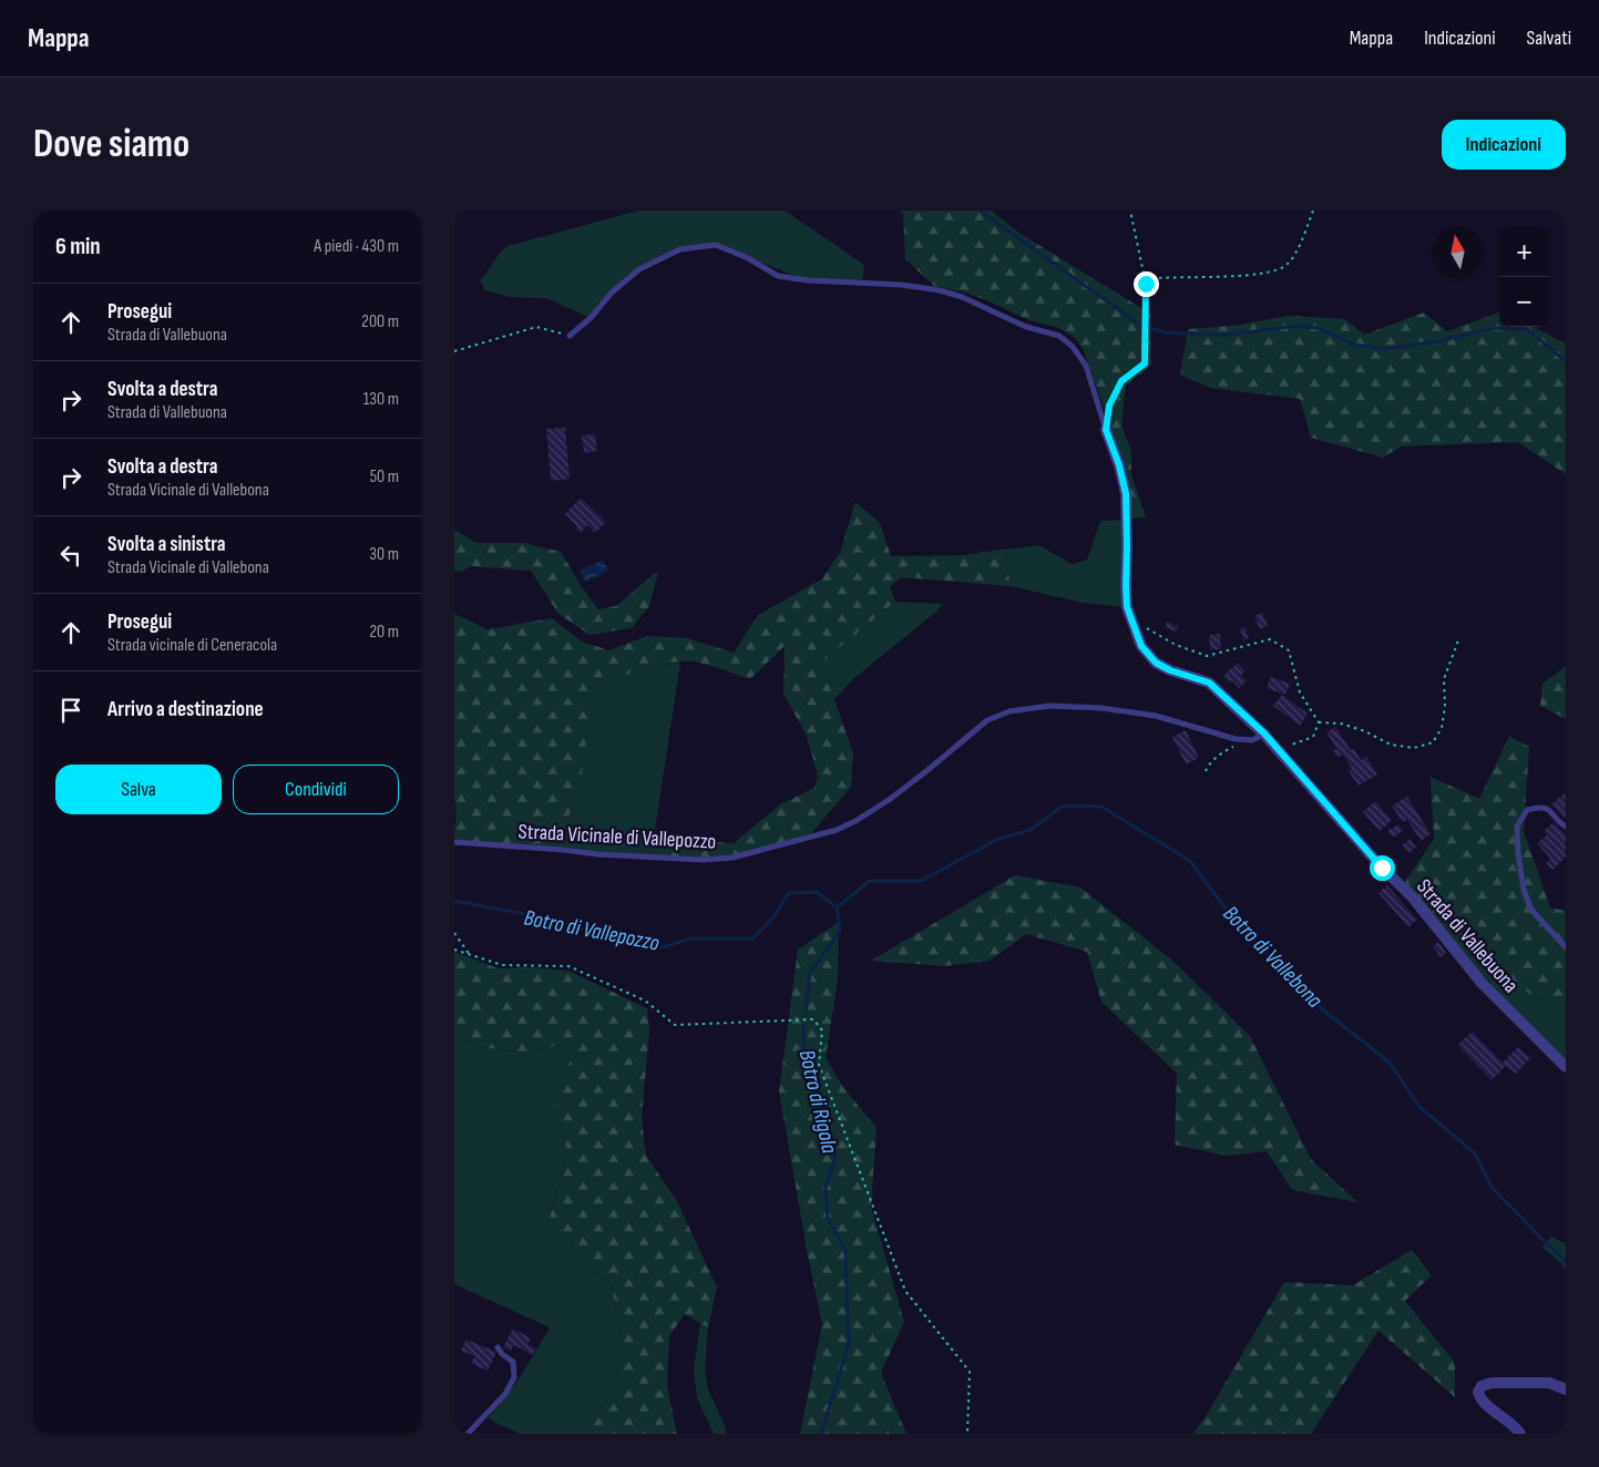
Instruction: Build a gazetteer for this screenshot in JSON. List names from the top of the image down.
{
  "streets": {
    "street": ["Strada di Vallebuona"],
    "lane": ["Strada Vicinale di Vallepozzo"]
  },
  "water": ["Botro di Vallepozzo", "Botro di Vallebona", "Botro di Rigola"],
  "north": "top",
  "page": {
    "header": "Mappa",
    "nav": ["Mappa", "Indicazioni", "Salvati"],
    "buttons": [
      "Indicazioni",
      ["Salva", "Condividi"]
    ],
    "title": "Dove siamo",
    "heading": ["6 min", "A piedi · 430 m"],
    "map_buttons": ["+", "−"],
    "list": [
      ["Prosegui", "Strada di Vallebuona", "200 m"],
      ["Svolta a destra", "Strada di Vallebuona", "130 m"],
      ["Svolta a destra", "Strada Vicinale di Vallebona", "50 m"],
      ["Svolta a sinistra", "Strada Vicinale di Vallebona", "30 m"],
      ["Prosegui", "Strada vicinale di Ceneracola", "20 m"],
      "Arrivo a destinazione"
    ]
  }
}
